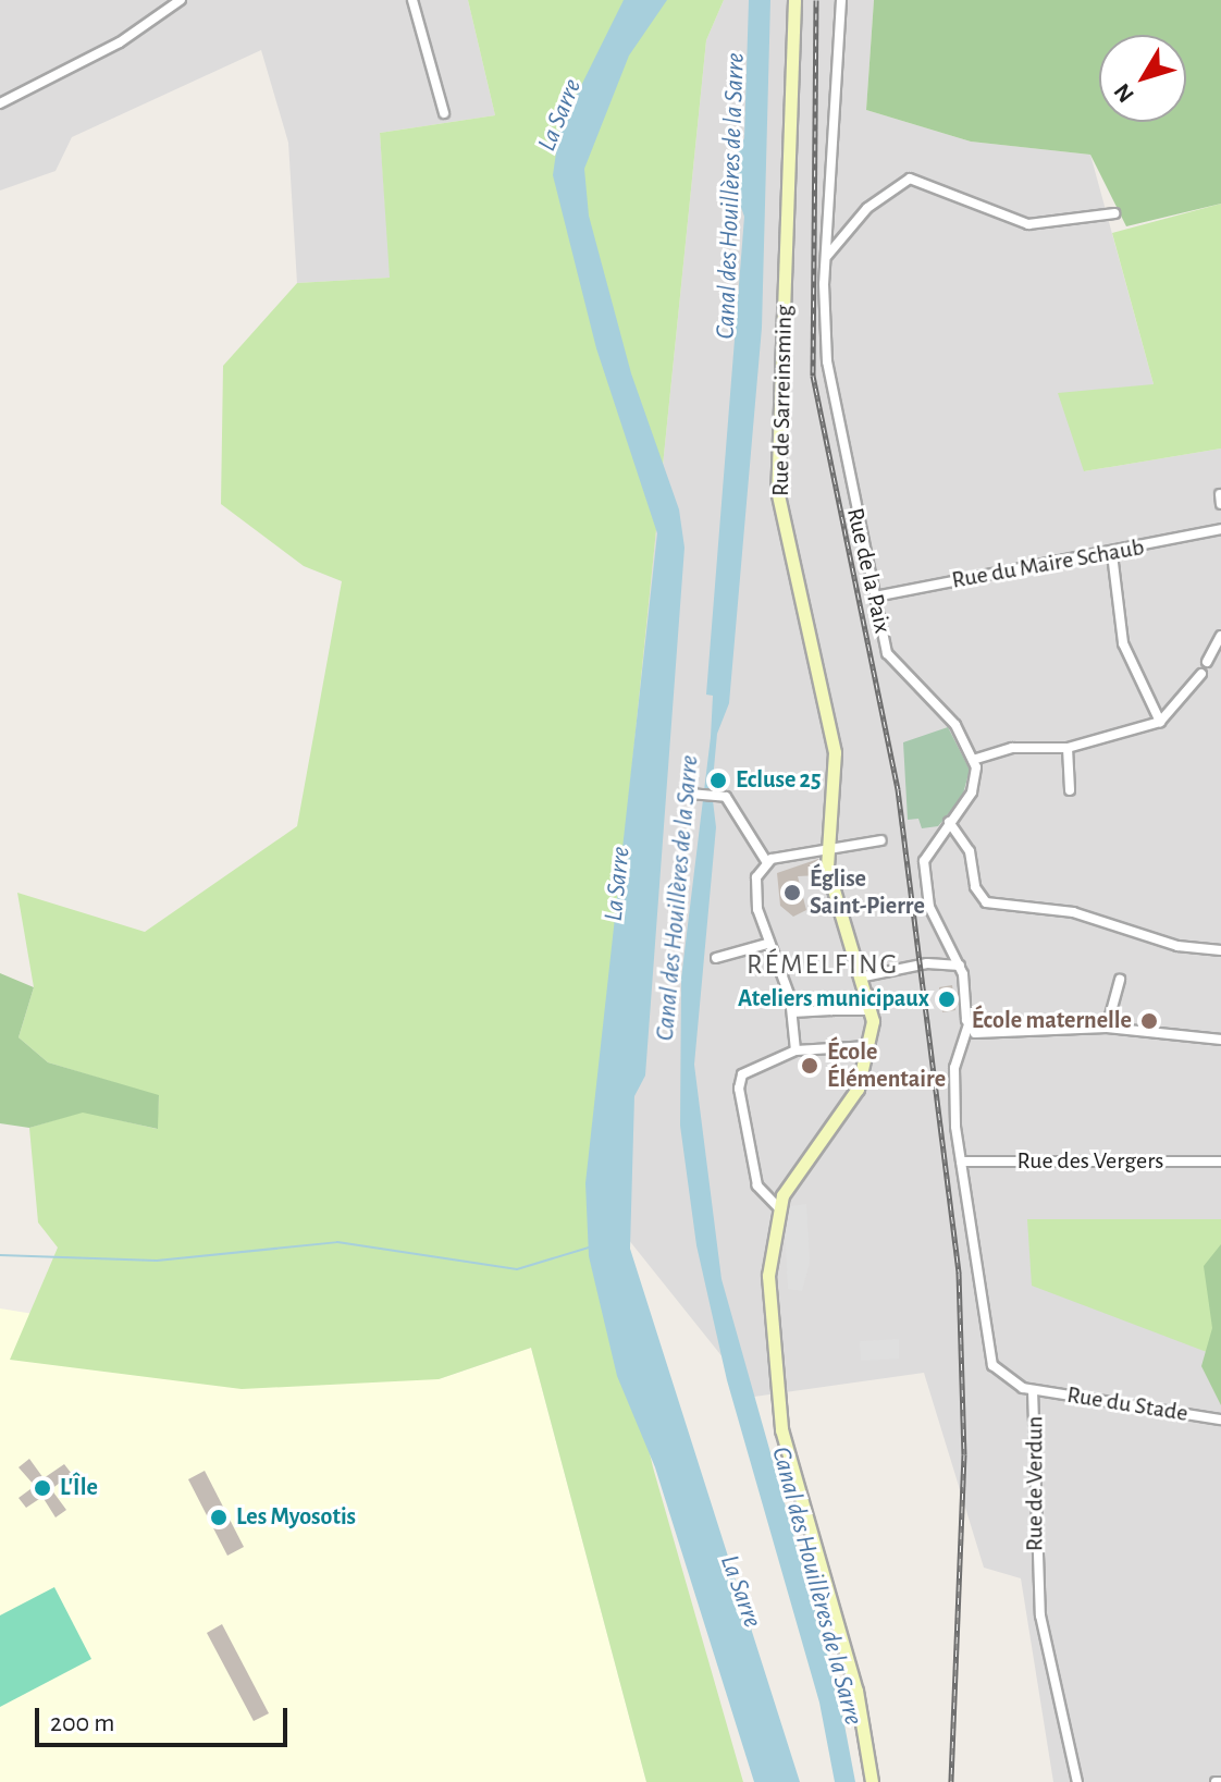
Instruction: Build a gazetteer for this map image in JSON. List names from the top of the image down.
{
  "streets": {
    "street": [
      "Rue de Sarreinsming",
      "Rue du Maire Schaub",
      "Rue de la Paix",
      "Rue des Vergers",
      "Rue du Stade",
      "Rue de Verdun"
    ]
  },
  "crossings": [
    ["Rue du Maire Schaub", "Rue de la Paix"],
    ["Rue des Vergers", "Rue de Verdun"],
    ["Rue du Stade", "Rue de Verdun"]
  ],
  "districts": ["RÉMELFING"],
  "water": ["La Sarre", "Canal des Houillères de la Sarre"],
  "places": [
    "Ecluse 25",
    "Église Saint-Pierre",
    "Ateliers municipaux",
    "École maternelle",
    "École Élémentaire",
    "L'Île",
    "Les Myosotis"
  ],
  "scale_bar": "200 m",
  "north": "bottom left"
}
